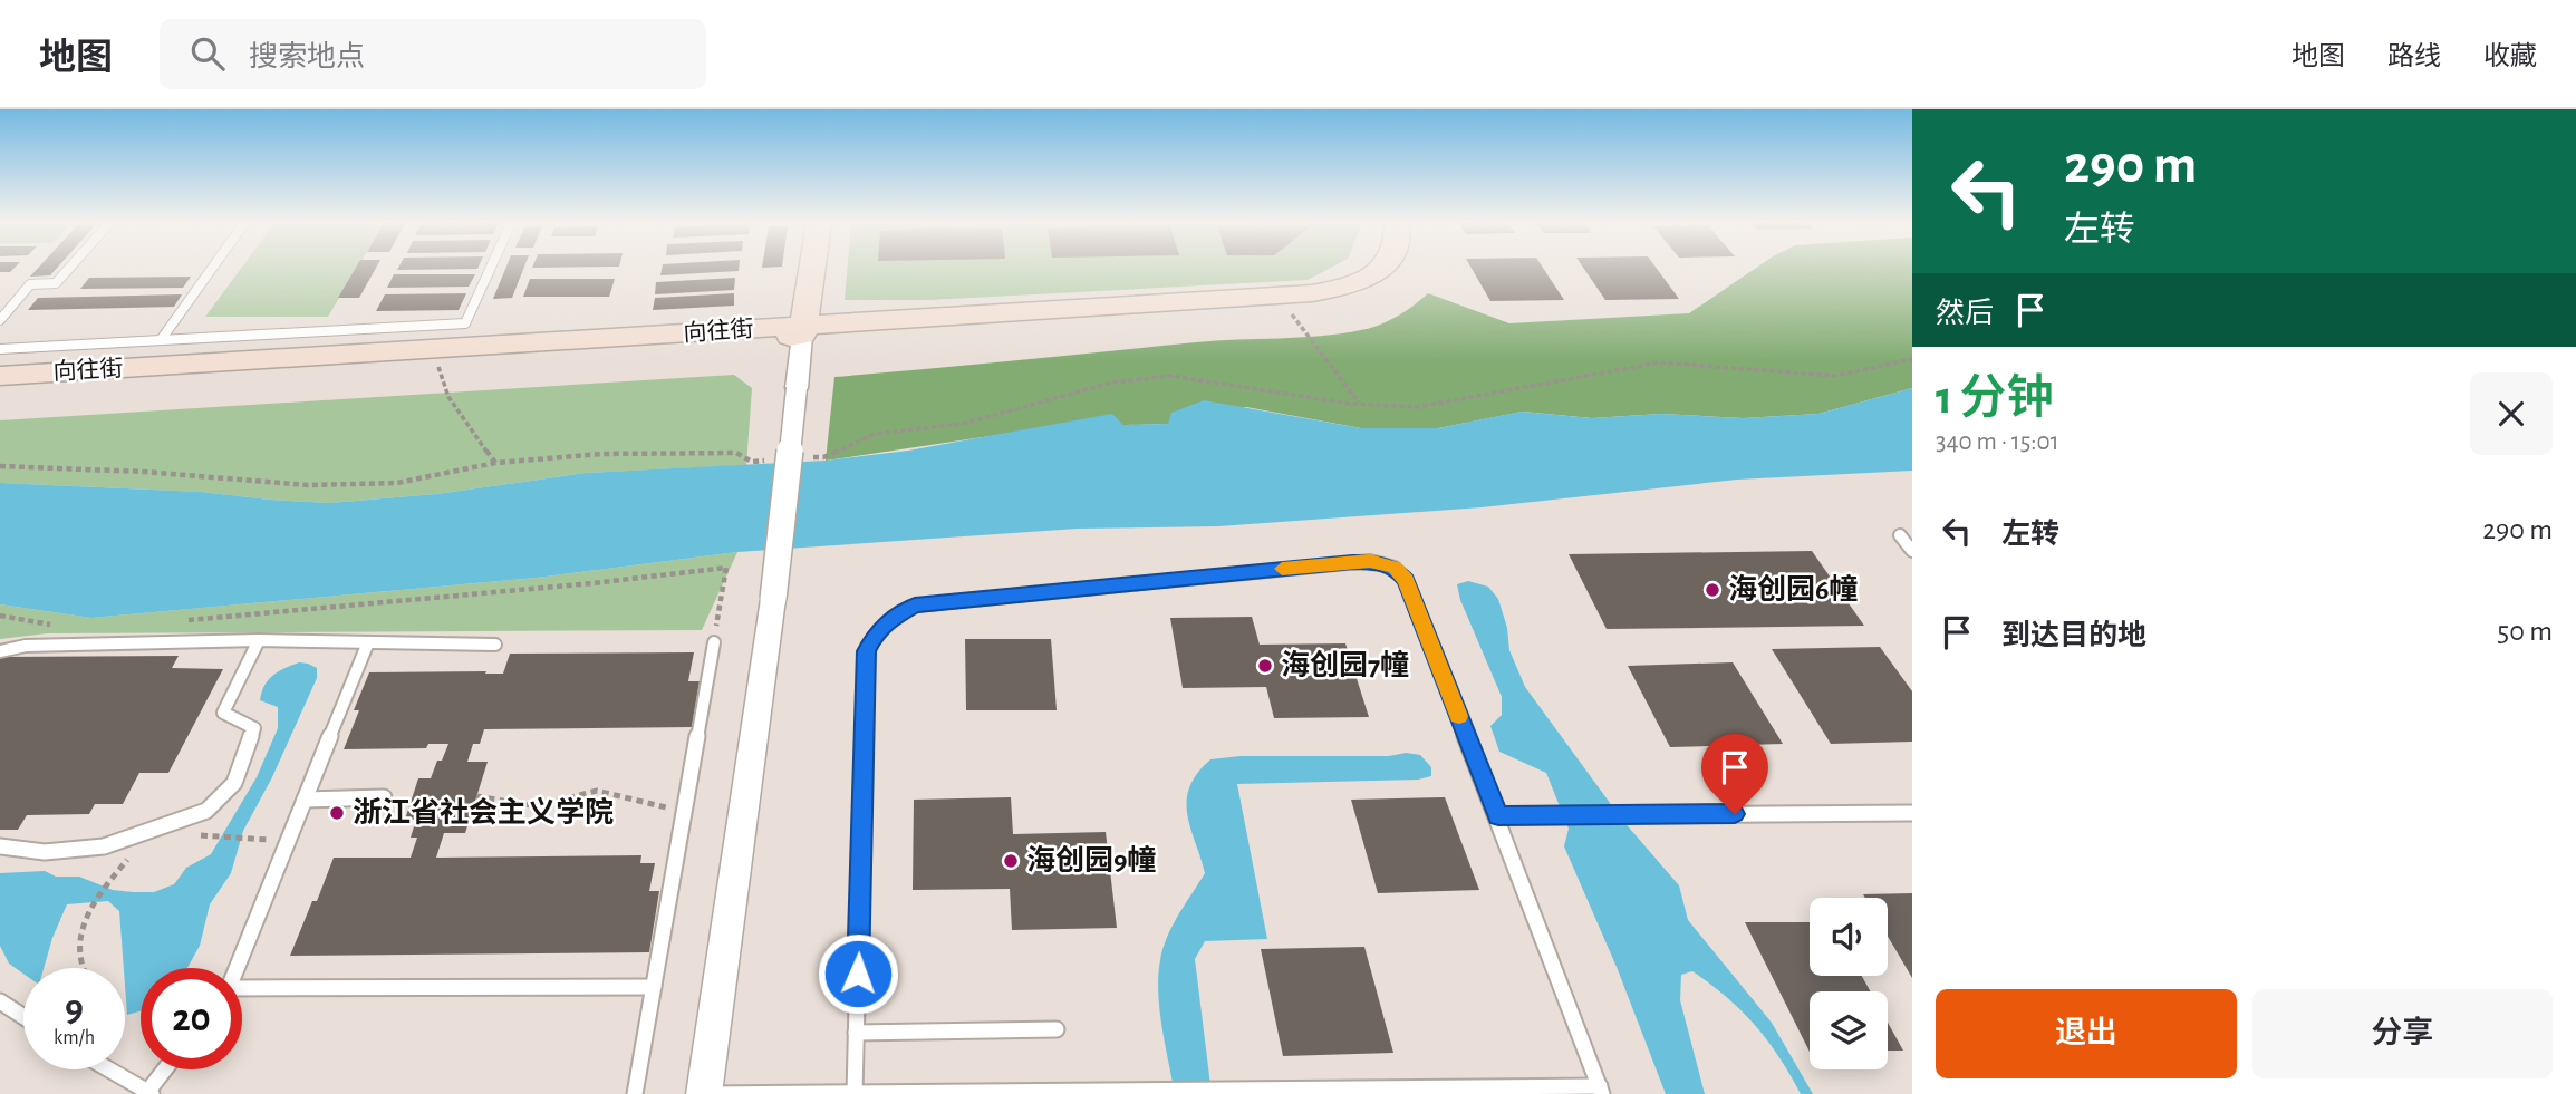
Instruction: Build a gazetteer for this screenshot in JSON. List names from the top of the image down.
{
  "streets": {
    "street": ["向往街"]
  },
  "places": [
    "海创园6幢",
    "海创园7幢",
    "浙江省社会主义学院",
    "海创园9幢"
  ],
  "page": {
    "header": "地图",
    "search": "搜索地点",
    "nav": ["地图", "路线", "收藏"],
    "turn": ["290 m", "左转"],
    "then": "然后",
    "heading": ["1 分钟", "340 m · 15:01"],
    "list": [
      {
        "name": "左转",
        "value": "290 m"
      },
      {
        "name": "到达目的地",
        "value": "50 m"
      }
    ],
    "speed": "9 km/h",
    "limit": "20",
    "buttons": ["退出", "分享"]
  }
}
